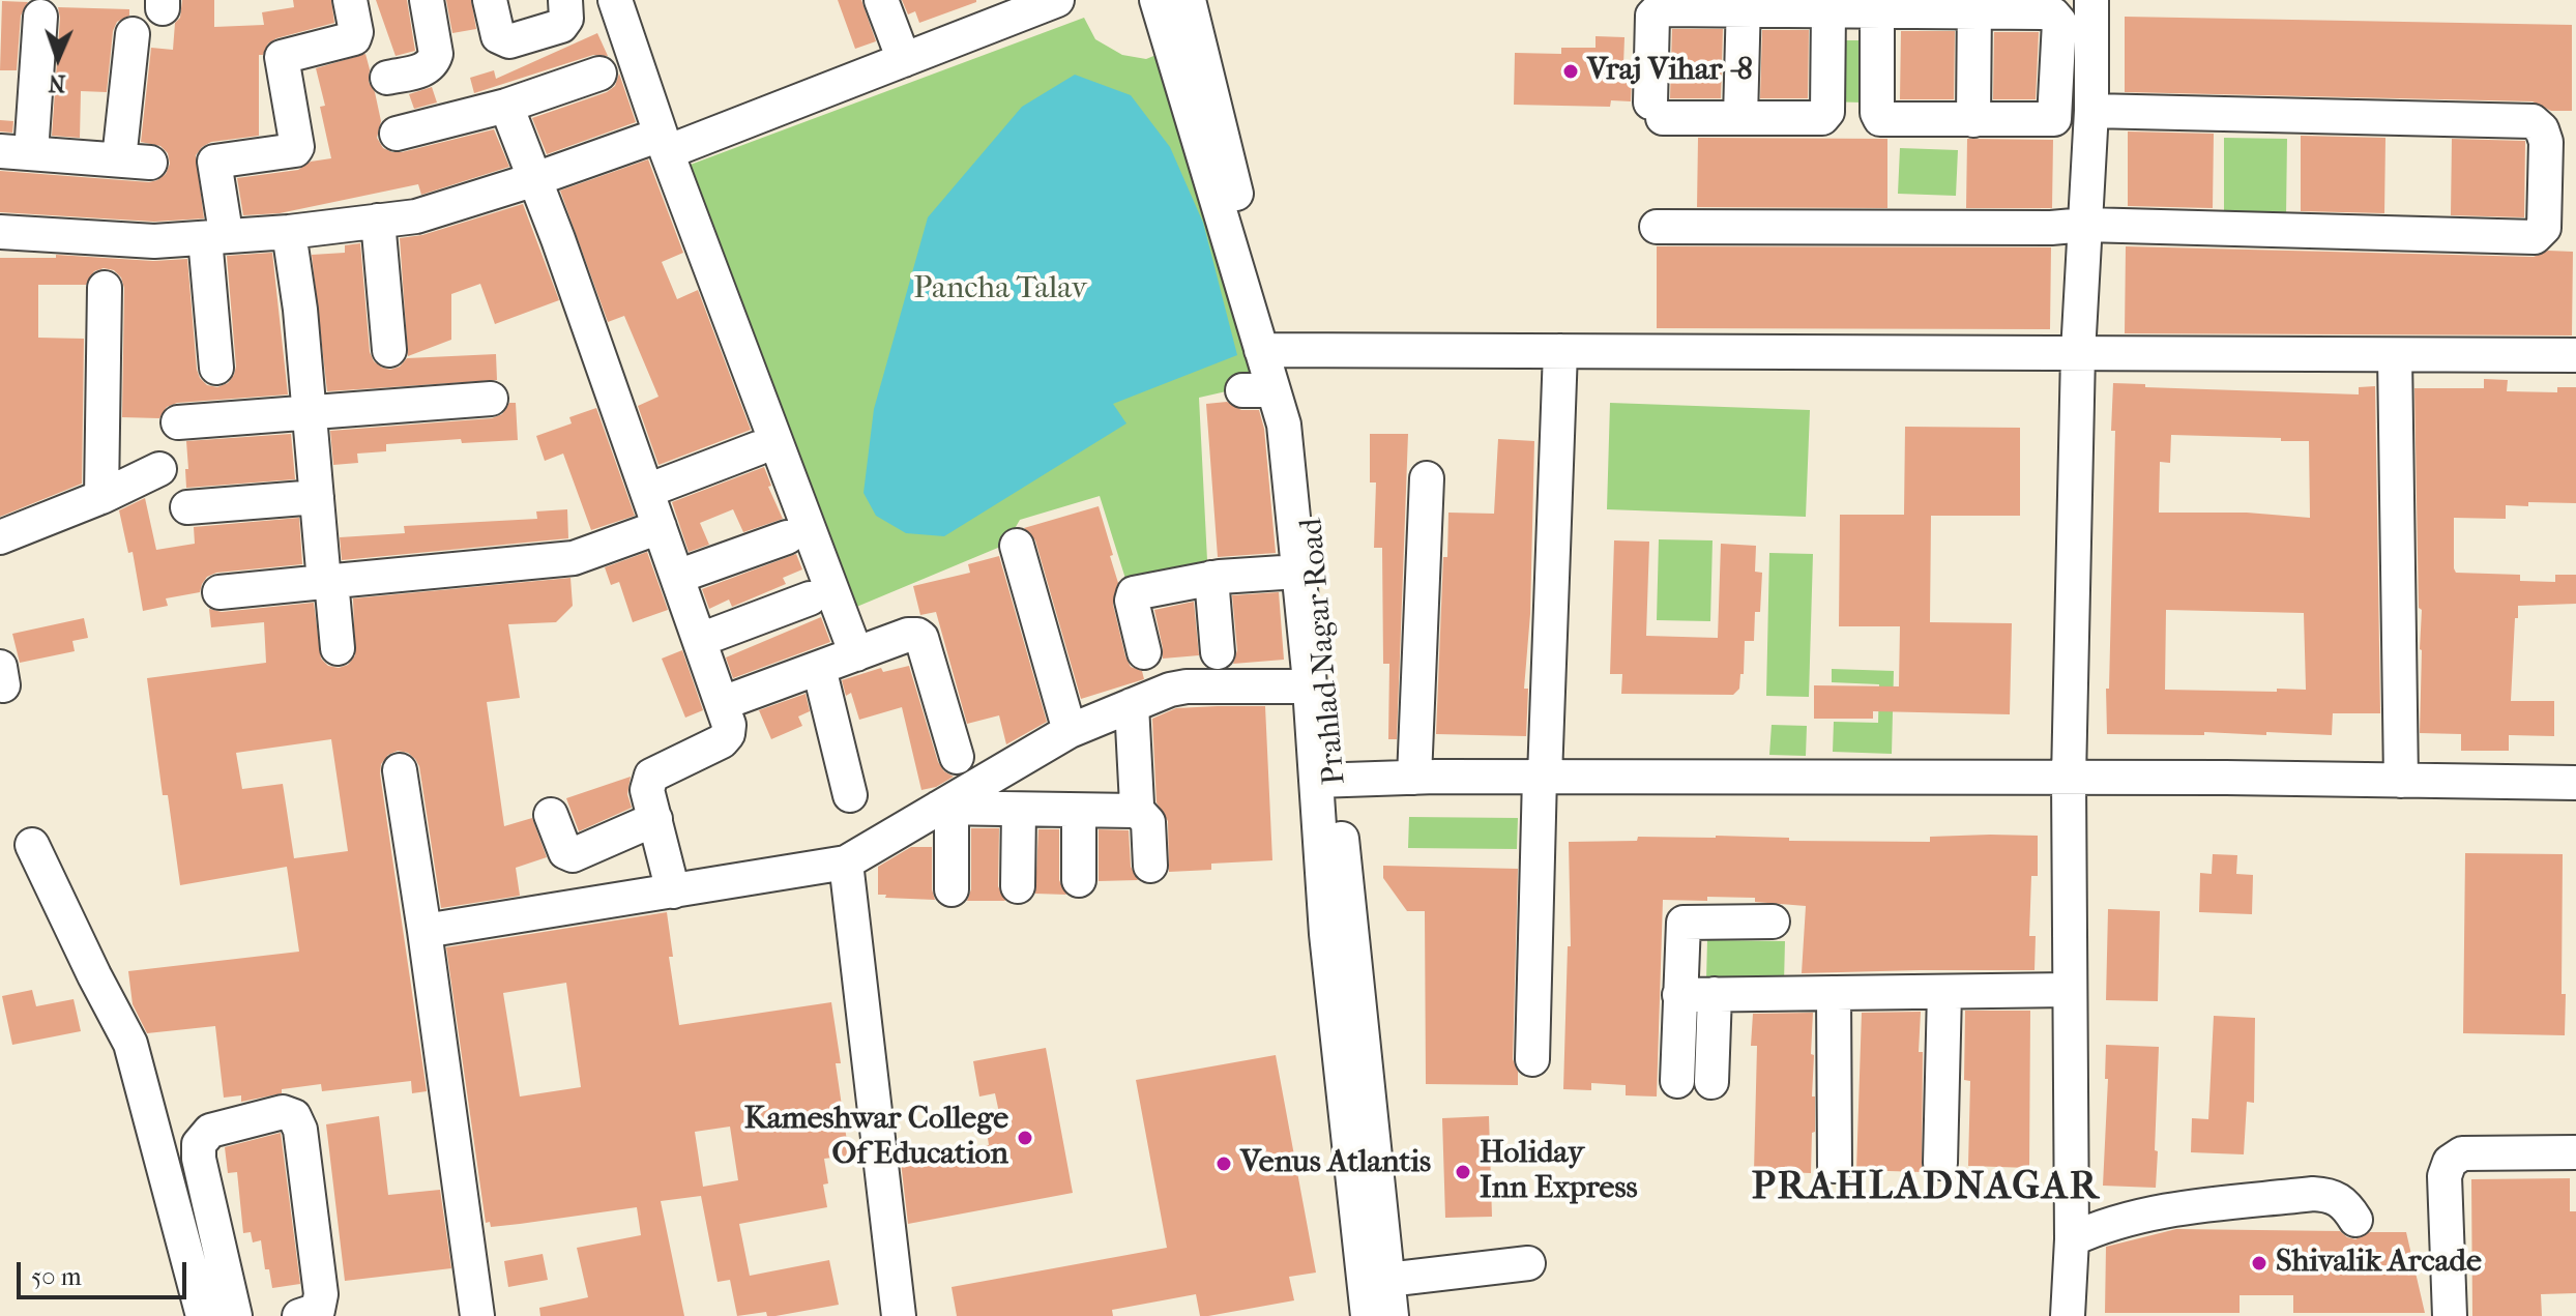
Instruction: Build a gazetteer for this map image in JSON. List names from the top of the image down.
{
  "streets": {
    "street": ["Prahlad Nagar Road"]
  },
  "districts": ["PRAHLADNAGAR"],
  "parks": ["Pancha Talav"],
  "places": [
    "Vraj Vihar -8",
    "Kameshwar College Of Education",
    "Venus Atlantis",
    "Holiday Inn Express",
    "Shivalik Arcade"
  ],
  "scale_bar": "50 m",
  "north": "bottom"
}
